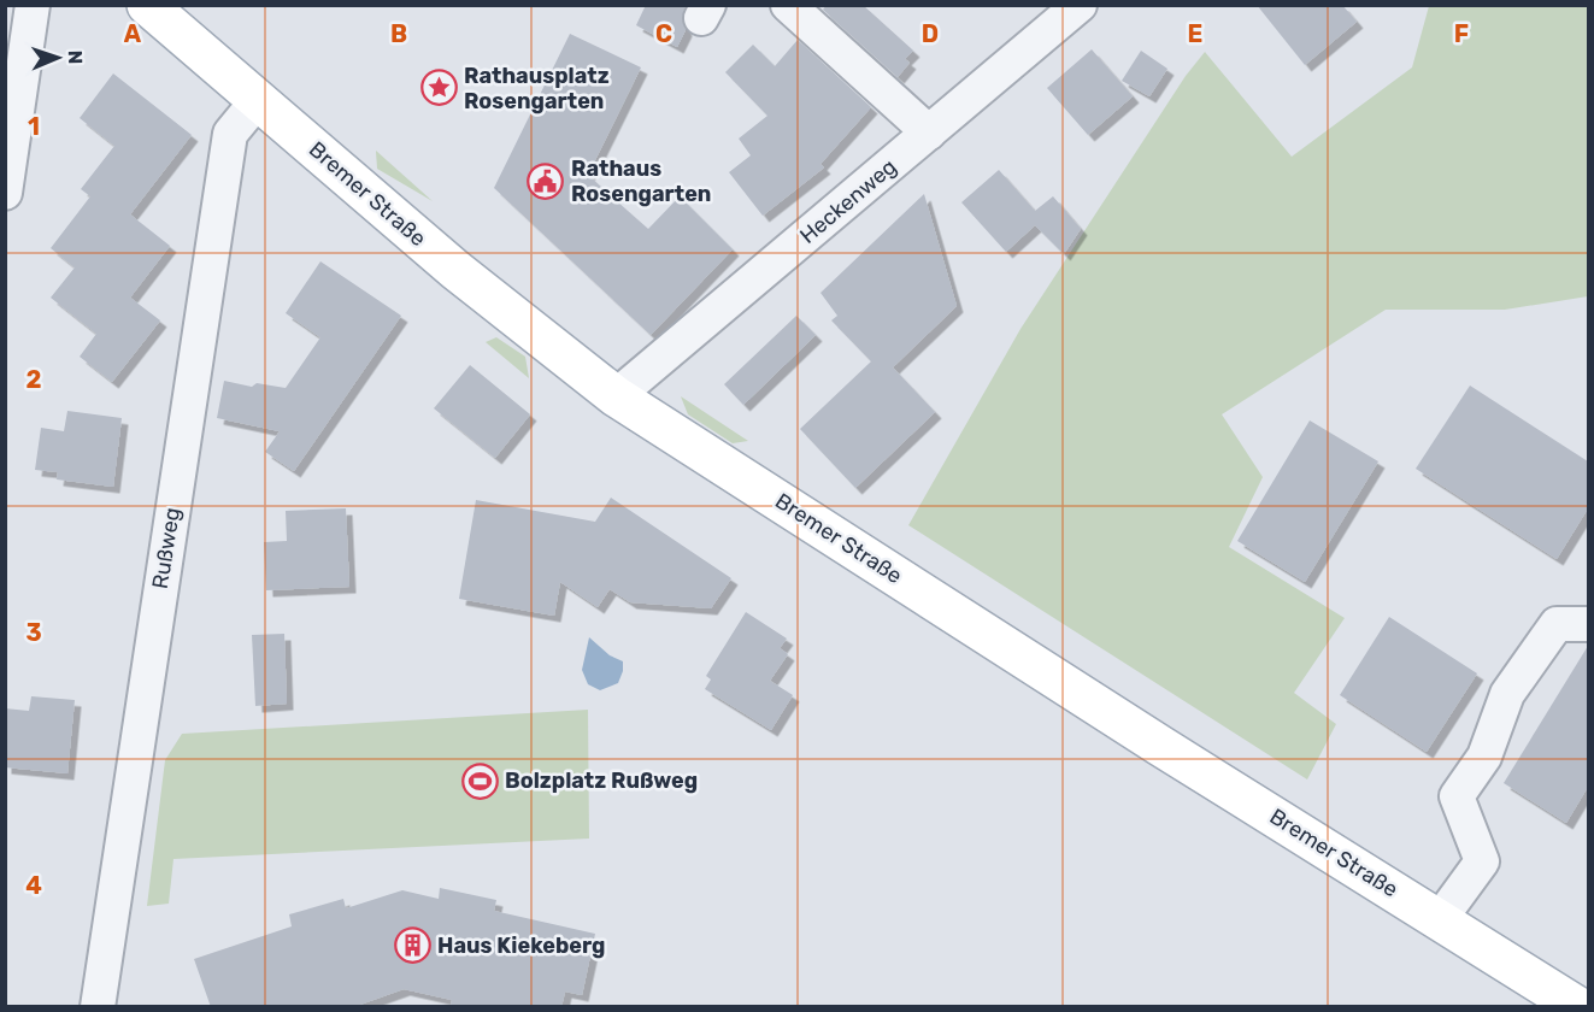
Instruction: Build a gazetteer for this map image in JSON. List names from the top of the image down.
{
  "streets": {
    "main road": ["Bremer Straße"],
    "street": ["Heckenweg", "Rußweg"]
  },
  "crossings": [
    ["Bremer Straße", "Heckenweg"],
    ["Bremer Straße", "Rußweg"]
  ],
  "places": {
    "place": ["Rathausplatz Rosengarten"],
    "public building": ["Rathaus Rosengarten"],
    "sports": ["Bolzplatz Rußweg"],
    "building": ["Haus Kiekeberg"]
  },
  "north": "right",
  "grid": {
    "columns": [
      "A",
      "B",
      "C",
      "D",
      "E",
      "F"
    ],
    "rows": [
      "1",
      "2",
      "3",
      "4"
    ]
  }
}
